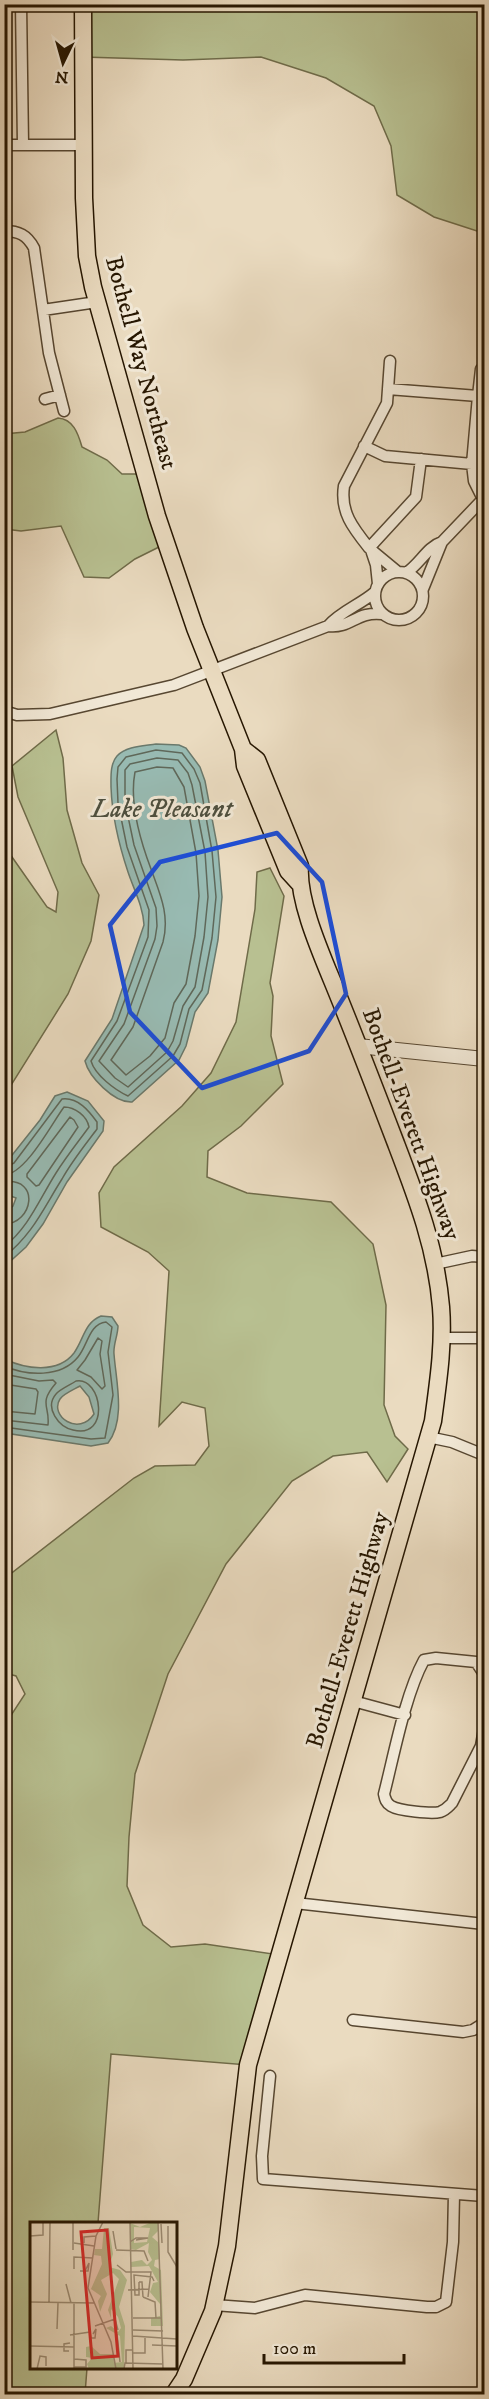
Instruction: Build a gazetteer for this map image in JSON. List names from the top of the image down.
{
  "streets": {
    "main road": ["Bothell Way Northeast", "Bothell-Everett Highway"]
  },
  "crossings": [
    ["Bothell Way Northeast", "Bothell-Everett Highway"]
  ],
  "water": ["Lake Pleasant"],
  "scale_bar": "100 m",
  "north": "bottom"
}
